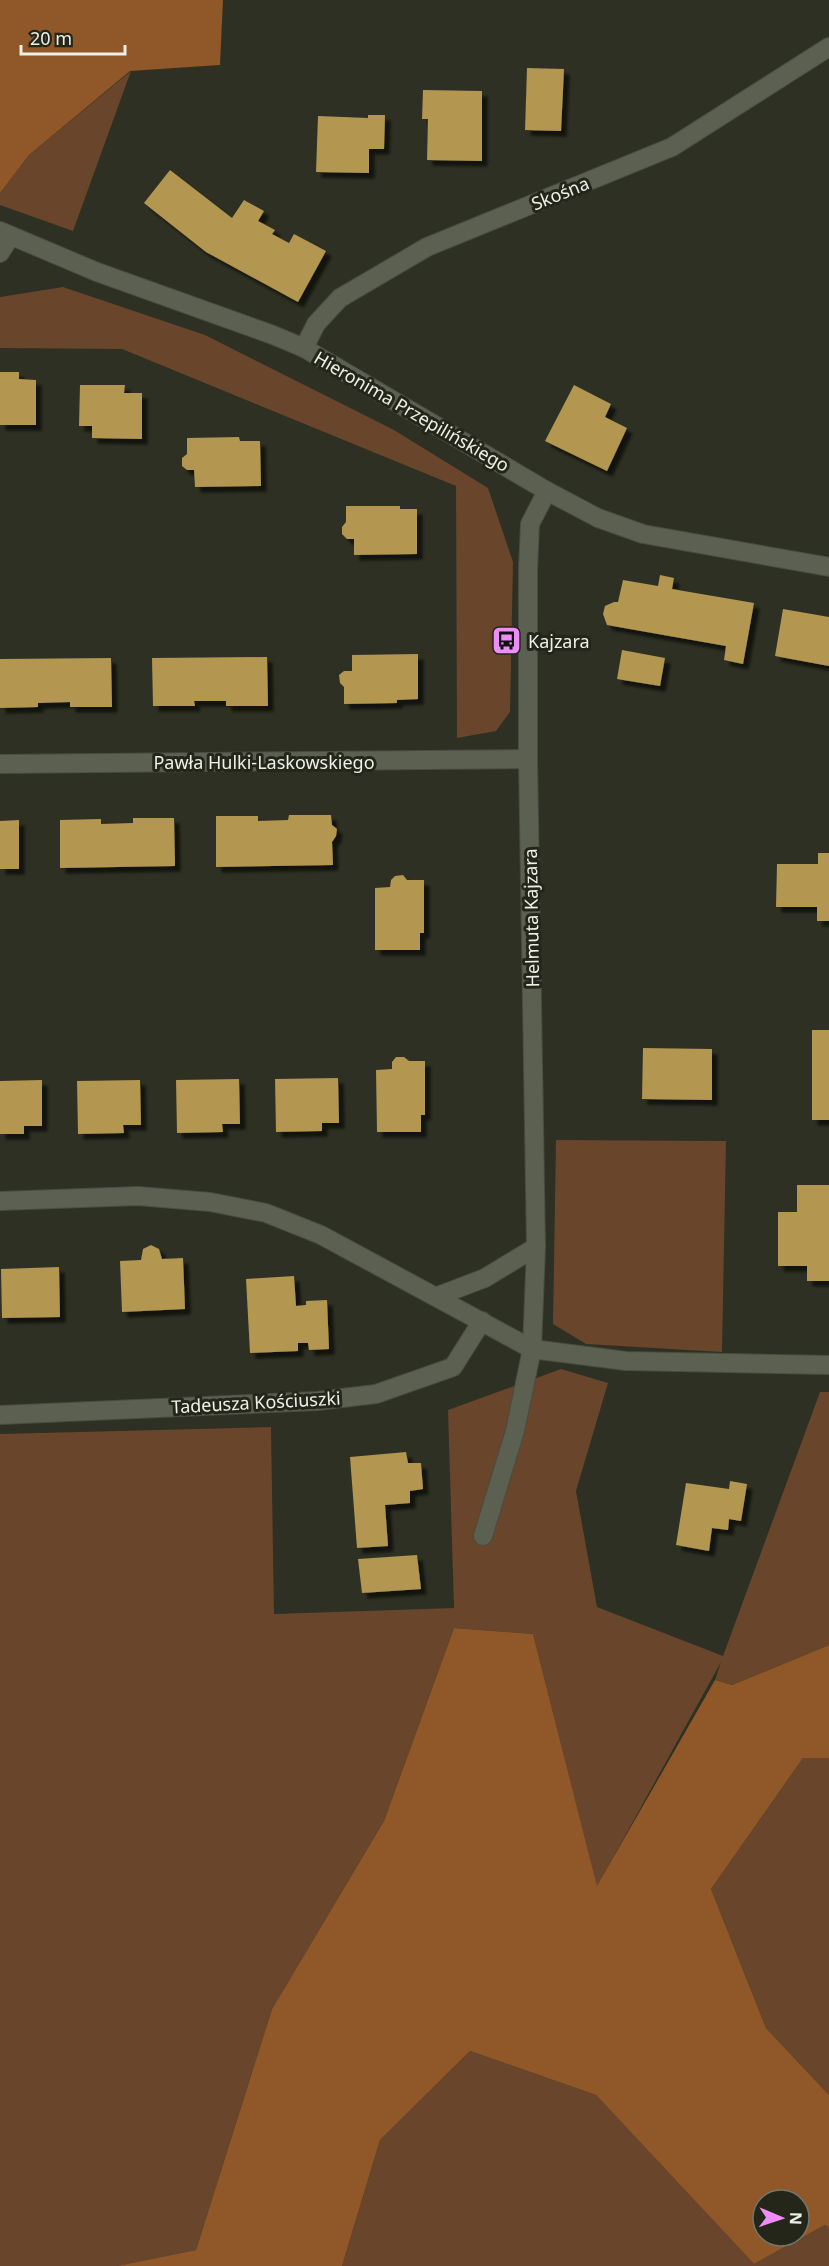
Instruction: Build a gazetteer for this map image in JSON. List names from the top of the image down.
{
  "streets": {
    "street": [
      "Skośna",
      "Hieronima Przepilińskiego",
      "Pawła Hulki-Laskowskiego",
      "Helmuta Kajzara",
      "Tadeusza Kościuszki"
    ]
  },
  "crossings": [
    ["Skośna", "Hieronima Przepilińskiego"],
    ["Hieronima Przepilińskiego", "Helmuta Kajzara"],
    ["Pawła Hulki-Laskowskiego", "Helmuta Kajzara"]
  ],
  "places": {
    "bus stop": ["Kajzara"]
  },
  "scale_bar": "20 m",
  "north": "right"
}
